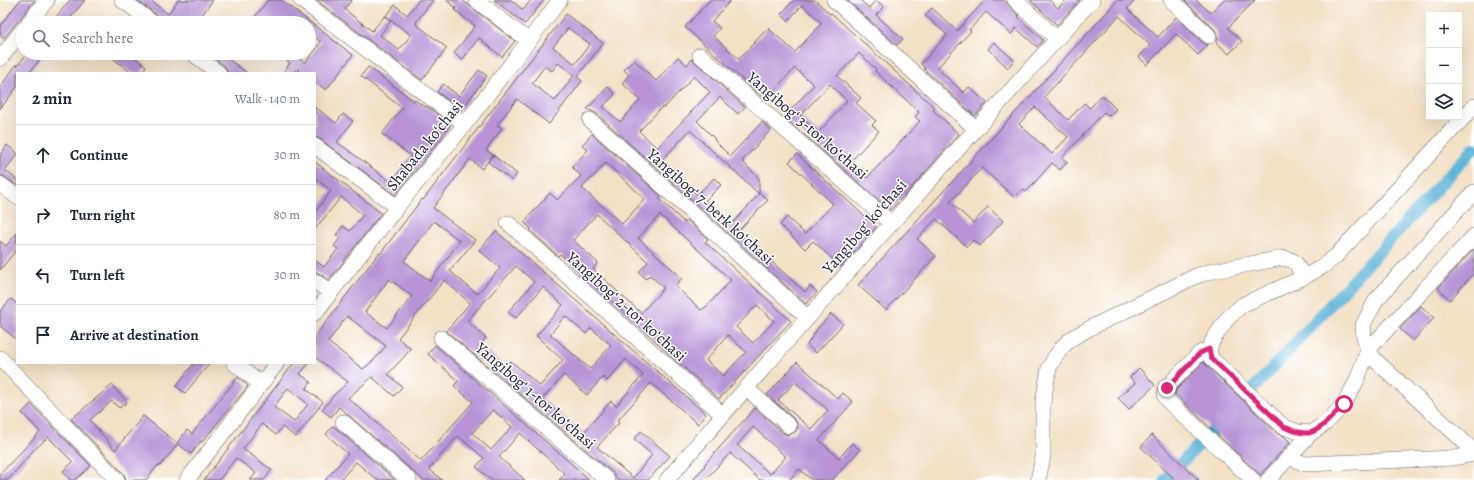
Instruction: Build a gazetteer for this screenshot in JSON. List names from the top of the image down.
{
  "streets": {
    "street": [
      "Yangibogʻ 3-tor koʻchasi",
      "Shabada koʻchasi",
      "Yangibogʻ 7-berk koʻchasi",
      "Yangibogʻ koʻchasi",
      "Yangibogʻ 2-tor koʻchasi",
      "Yangibogʻ 1-tor koʻchasi"
    ]
  },
  "crossings": [
    ["Yangibogʻ 3-tor koʻchasi", "Yangibogʻ koʻchasi"],
    ["Yangibogʻ 7-berk koʻchasi", "Yangibogʻ koʻchasi"],
    ["Yangibogʻ koʻchasi", "Yangibogʻ 2-tor koʻchasi"]
  ],
  "page": {
    "map_buttons": ["+", "−"],
    "search": "Search here",
    "heading": ["2 min", "Walk · 140 m"],
    "list": [
      ["Continue", "30 m"],
      ["Turn right", "80 m"],
      ["Turn left", "30 m"],
      "Arrive at destination"
    ]
  }
}
